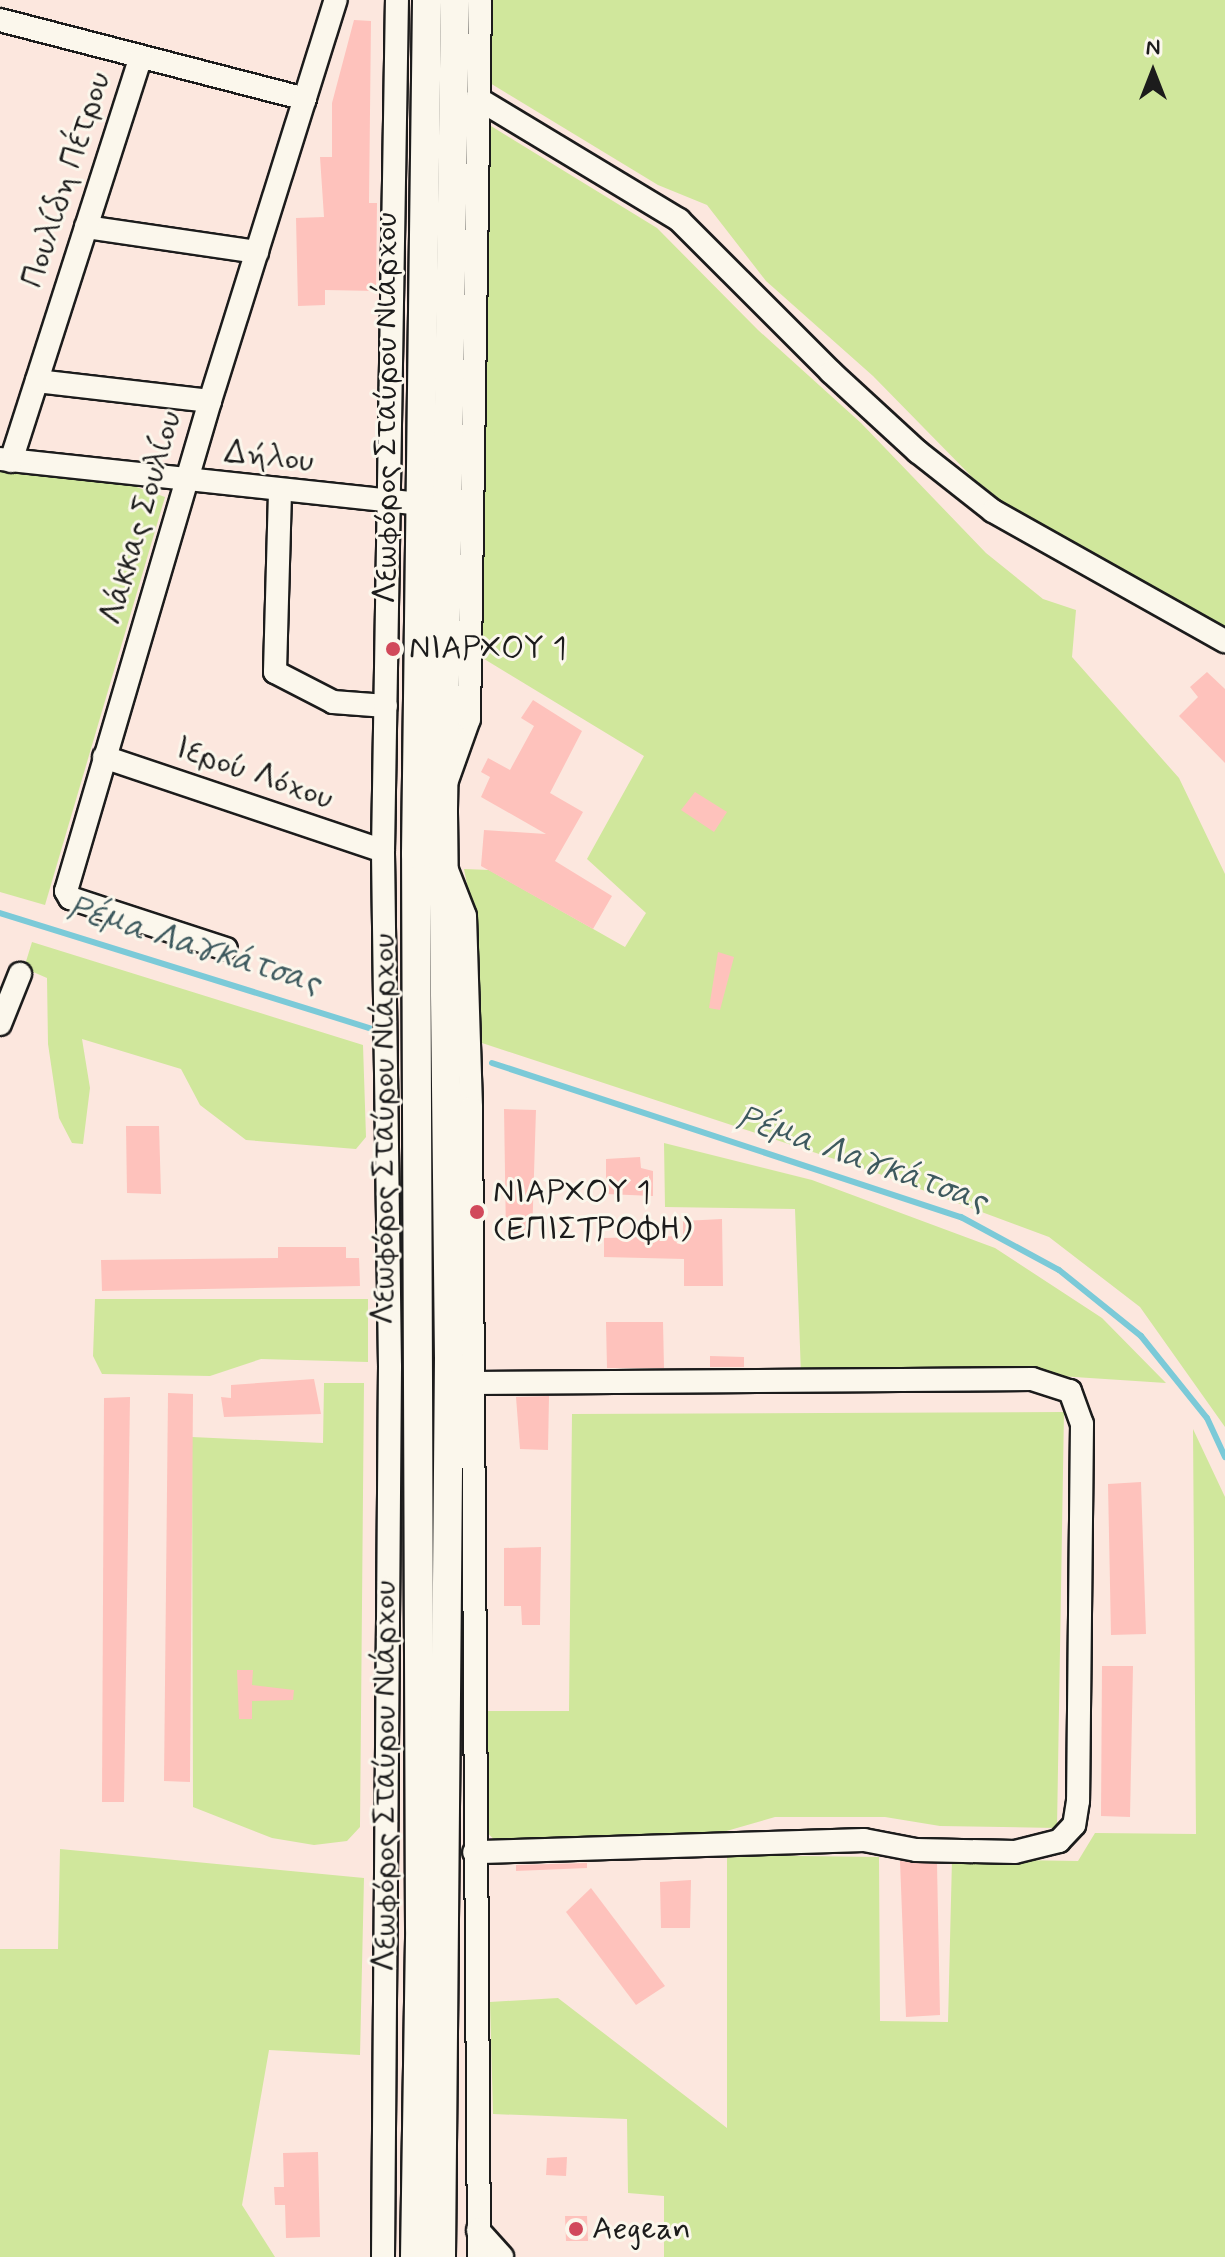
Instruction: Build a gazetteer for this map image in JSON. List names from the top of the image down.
{
  "streets": {
    "main road": ["Λεωφόρος Σταύρου Νιάρχου"],
    "street": [
      "Πουλίδη Πέτρου",
      "Δήλου",
      "Λάκκας Σουλίου",
      "Ιερού Λόχου"
    ]
  },
  "crossings": [
    ["Πουλίδη Πέτρου", "Δήλου"],
    ["Λεωφόρος Σταύρου Νιάρχου", "Δήλου"],
    ["Δήλου", "Λάκκας Σουλίου"],
    ["Λάκκας Σουλίου", "Ιερού Λόχου"]
  ],
  "water": ["Ρέμα Λαγκάτσας"],
  "places": ["ΝΙΑΡΧΟΥ 1", "ΝΙΑΡΧΟΥ 1 (ΕΠΙΣΤΡΟΦΗ)", "Aegean"],
  "north": "top"
}
